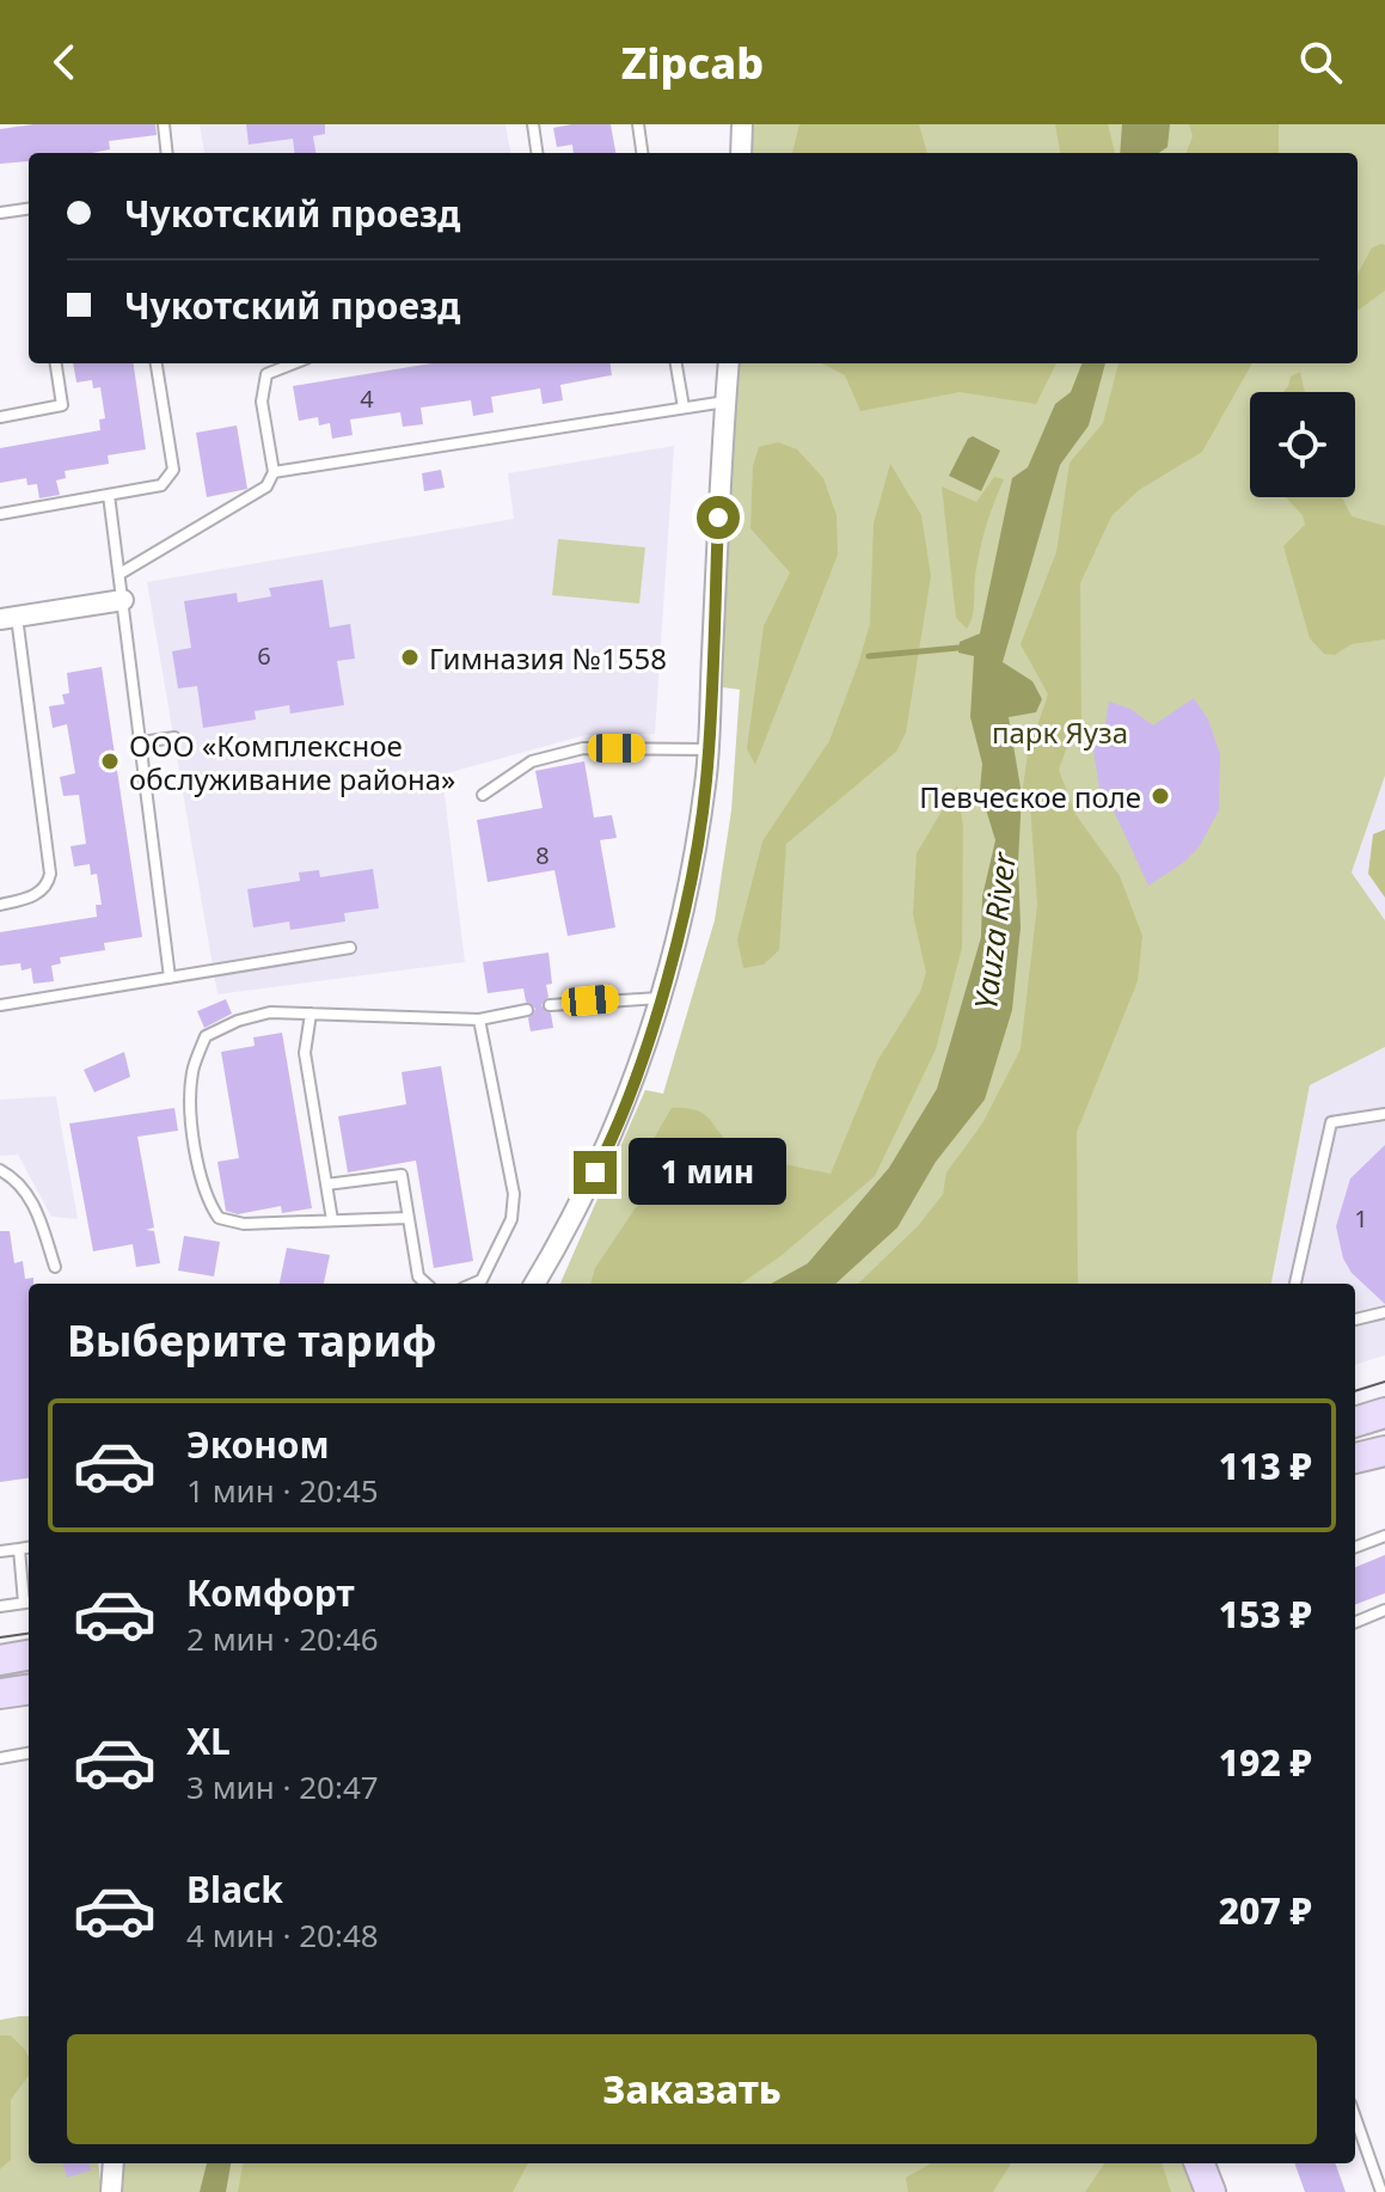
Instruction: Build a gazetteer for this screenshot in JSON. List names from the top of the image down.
{
  "water": ["Yauza River"],
  "parks": ["парк Яуза"],
  "places": ["Гимназия №1558", "ООО «Комплексное обслуживание района»", "Певческое поле"],
  "house_numbers": [
    "4",
    "6",
    "8",
    "1"
  ],
  "page": {
    "header": "Zipcab",
    "banner": ["Чукотский проезд", "Чукотский проезд"],
    "bubble": "1 мин",
    "heading": "Выберите тариф",
    "list": [
      {
        "name": "Эконом",
        "note": "1 мин · 20:45",
        "value": "113 ₽"
      },
      {
        "name": "Комфорт",
        "note": "2 мин · 20:46",
        "value": "153 ₽"
      },
      {
        "name": "XL",
        "note": "3 мин · 20:47",
        "value": "192 ₽"
      },
      {
        "name": "Black",
        "note": "4 мин · 20:48",
        "value": "207 ₽"
      }
    ],
    "buttons": "Заказать"
  }
}
